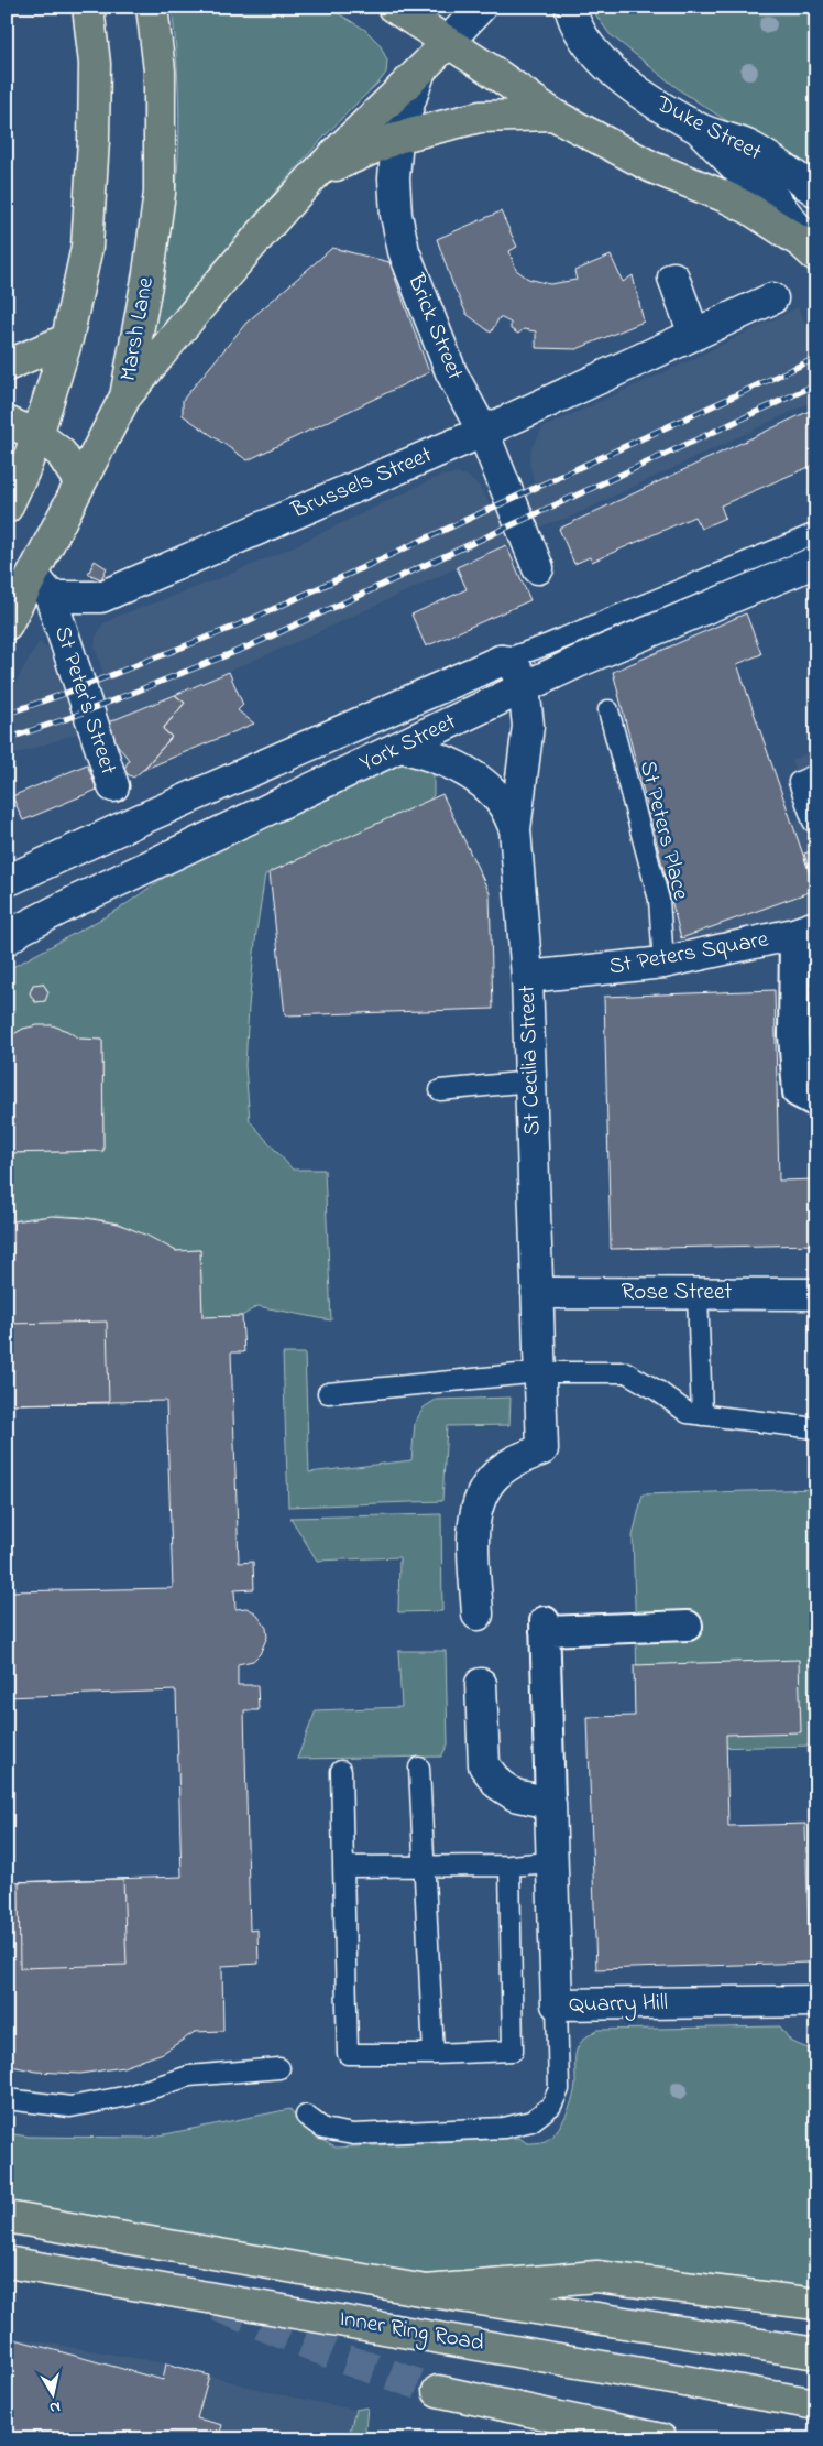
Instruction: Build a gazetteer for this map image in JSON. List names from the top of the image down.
{
  "streets": {
    "highway": ["Marsh Lane", "Inner Ring Road"],
    "street": [
      "Duke Street",
      "Brick Street",
      "Brussels Street",
      "St Peter's Street",
      "York Street",
      "St Peters Square",
      "St Cecilia Street",
      "Rose Street",
      "Quarry Hill"
    ],
    "lane": ["St Peters Place"]
  },
  "crossings": [
    ["Brick Street", "Brussels Street"],
    ["Marsh Lane", "Brussels Street"],
    ["Marsh Lane", "St Peter's Street"],
    ["Brussels Street", "St Peter's Street"],
    ["York Street", "St Cecilia Street"],
    ["St Peters Place", "St Peters Square"],
    ["St Peters Square", "St Cecilia Street"],
    ["St Cecilia Street", "Rose Street"]
  ],
  "north": "bottom"
}
